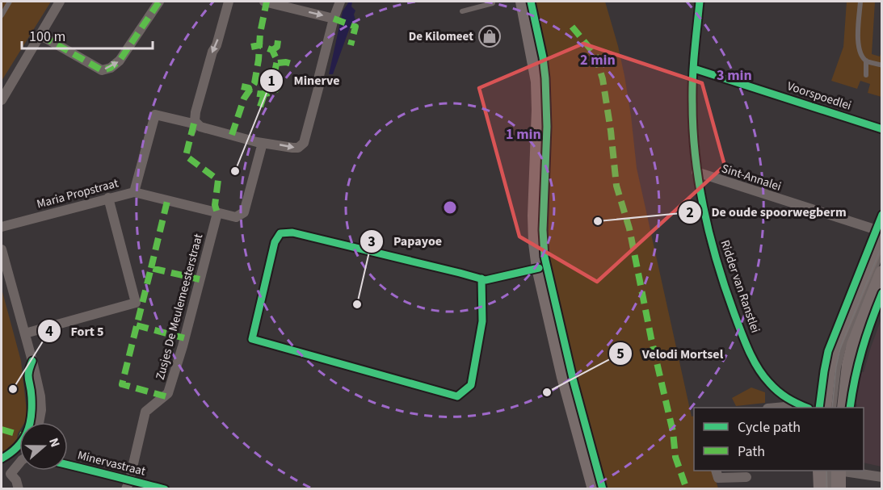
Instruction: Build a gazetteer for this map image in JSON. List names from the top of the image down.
{
  "streets": {
    "street": [
      "Voorspoedlei",
      "Sint-Annalei",
      "Maria Propstraat",
      "Ridder van Ranstlei",
      "Zusjes De Meulemeesterstraat",
      "Minervastraat"
    ]
  },
  "crossings": [
    ["Voorspoedlei", "Ridder van Ranstlei"],
    ["Sint-Annalei", "Ridder van Ranstlei"],
    ["Maria Propstraat", "Zusjes De Meulemeesterstraat"],
    ["Zusjes De Meulemeesterstraat", "Minervastraat"]
  ],
  "places": {
    "shop": ["De Kilomeet"],
    "other": [
      "Minerve",
      "De oude spoorwegberm",
      "Papayoe",
      "Fort 5",
      "Velodi Mortsel"
    ]
  },
  "legend": ["Cycle path", "Path"],
  "scale_bar": "100 m",
  "north": "right",
  "rings": ["2 min", "3 min", "1 min"]
}
